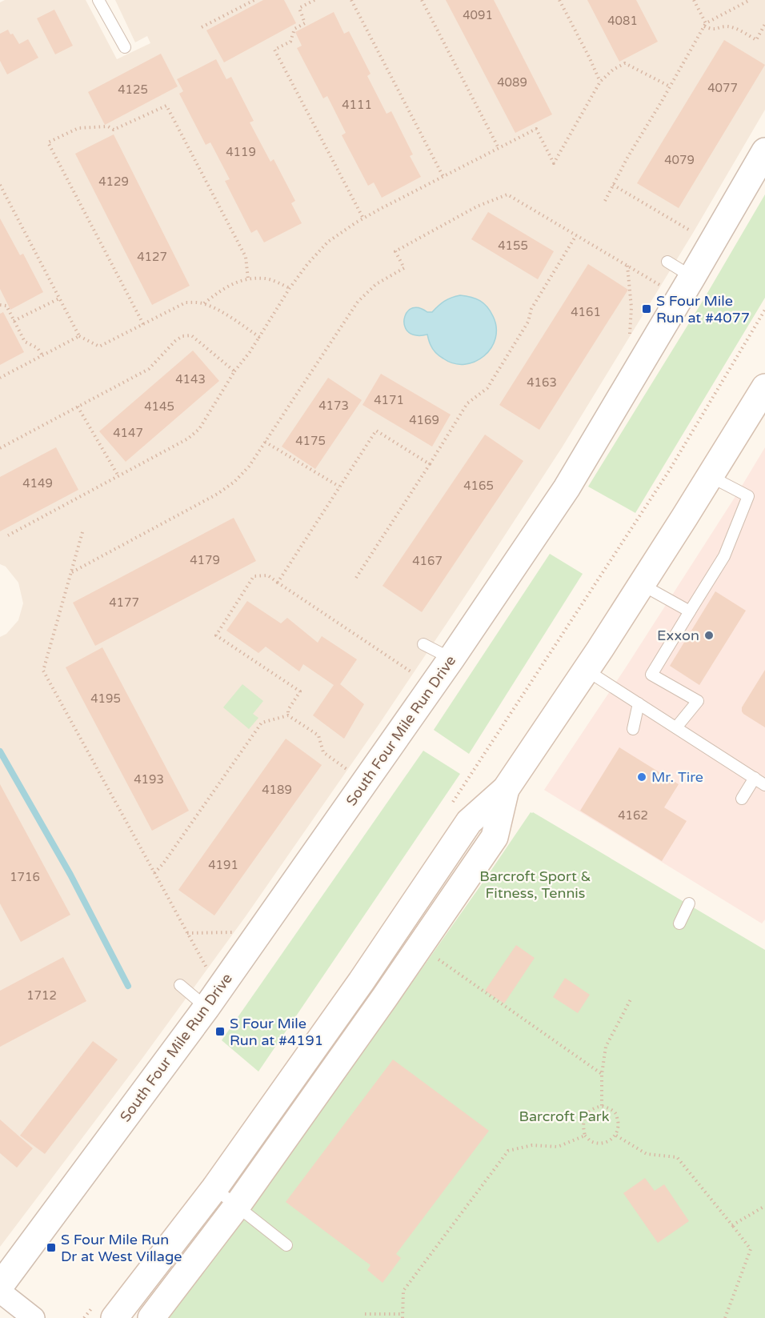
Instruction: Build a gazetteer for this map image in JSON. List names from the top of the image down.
{
  "streets": {
    "main road": ["South Four Mile Run Drive"]
  },
  "parks": ["Barcroft Sport & Fitness, Tennis", "Barcroft Park"],
  "places": {
    "transit": ["S Four Mile Run at #4077", "S Four Mile Run at #4191", "S Four Mile Run Dr at West Village"],
    "other": ["Exxon", "Mr. Tire"]
  },
  "house_numbers": [
    "4091",
    "4081",
    "4089",
    "4077",
    "4125",
    "4111",
    "4119",
    "4079",
    "4129",
    "4155",
    "4127",
    "4161",
    "4143",
    "4163",
    "4171",
    "4173",
    "4145",
    "4169",
    "4147",
    "4175",
    "4149",
    "4165",
    "4179",
    "4167",
    "4177",
    "4195",
    "4193",
    "4189",
    "4162",
    "4191",
    "1716",
    "1712"
  ]
}
